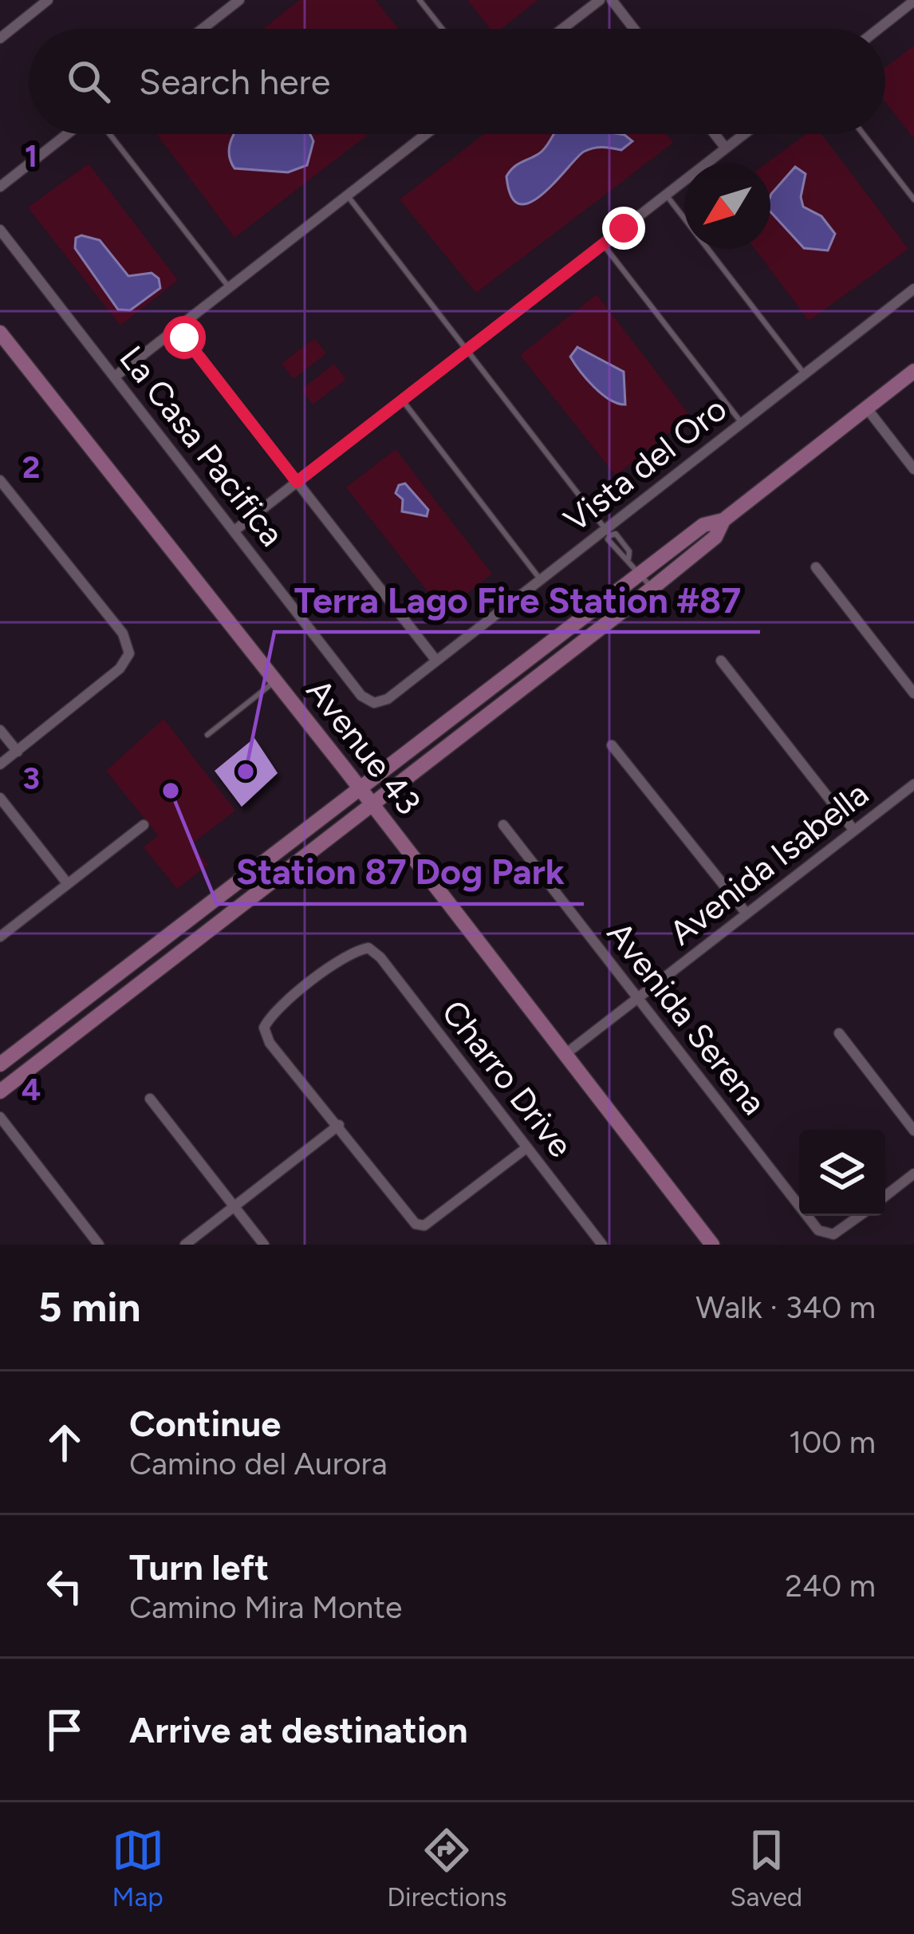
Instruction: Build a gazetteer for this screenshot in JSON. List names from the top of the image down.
{
  "streets": {
    "main road": ["Avenue 43"],
    "street": [
      "La Casa Pacifica",
      "Vista del Oro",
      "Avenida Isabella",
      "Avenida Serena",
      "Charro Drive"
    ]
  },
  "crossings": [
    ["La Casa Pacifica", "Vista del Oro"],
    ["Avenue 43", "Avenida Isabella"],
    ["Avenida Isabella", "Avenida Serena"]
  ],
  "places": ["Terra Lago Fire Station #87", "Station 87 Dog Park"],
  "north": "bottom left",
  "page": {
    "search": "Search here",
    "heading": ["5 min", "Walk · 340 m"],
    "list": [
      ["Continue", "Camino del Aurora", "100 m"],
      ["Turn left", "Camino Mira Monte", "240 m"],
      "Arrive at destination"
    ],
    "nav": ["Map", "Directions", "Saved"]
  },
  "grid": {
    "rows": [
      "1",
      "2",
      "3",
      "4"
    ]
  }
}
